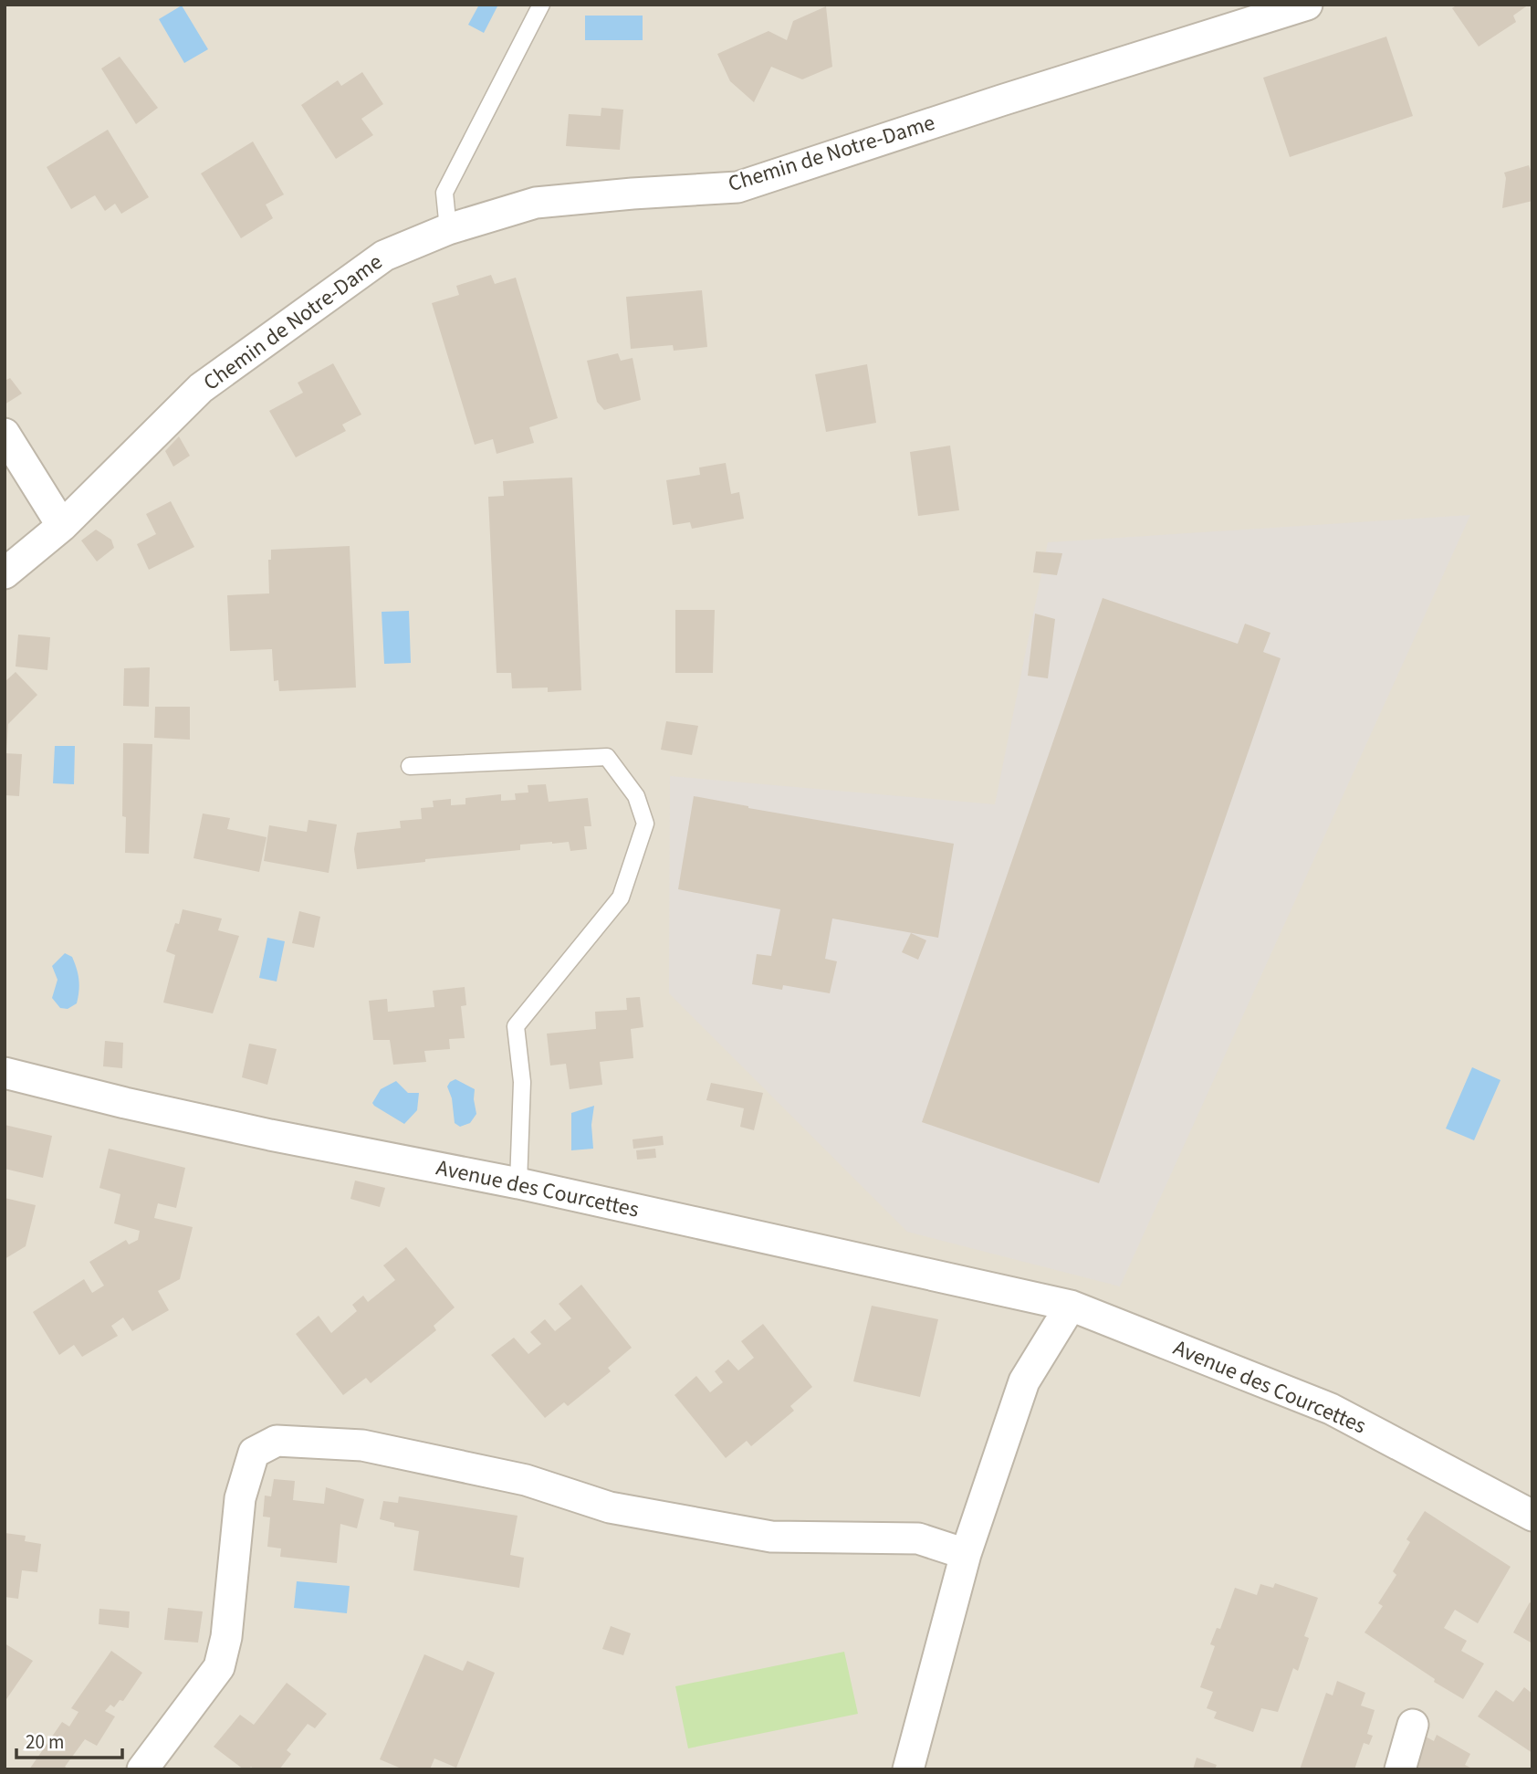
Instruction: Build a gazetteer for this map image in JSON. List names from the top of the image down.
{
  "streets": {
    "street": ["Chemin de Notre-Dame", "Avenue des Courcettes"]
  },
  "scale_bar": "20 m"
}
